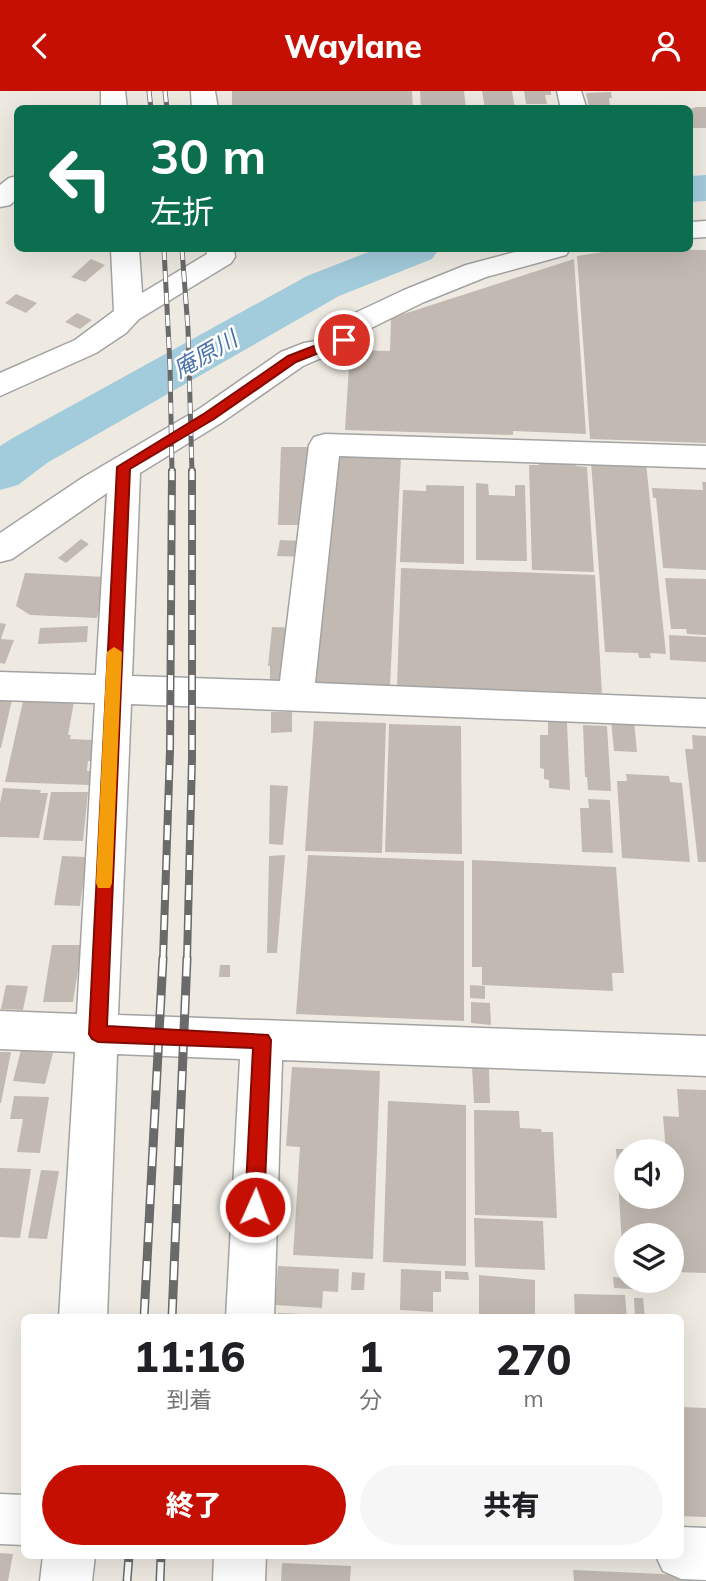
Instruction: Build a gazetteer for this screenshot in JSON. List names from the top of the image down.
{
  "water": ["庵原川"],
  "page": {
    "header": "Waylane",
    "turn": ["30 m", "左折"],
    "eta": [
      "11:16",
      "到着",
      "1",
      "分",
      "270",
      "m"
    ],
    "buttons": ["終了", "共有"]
  }
}
